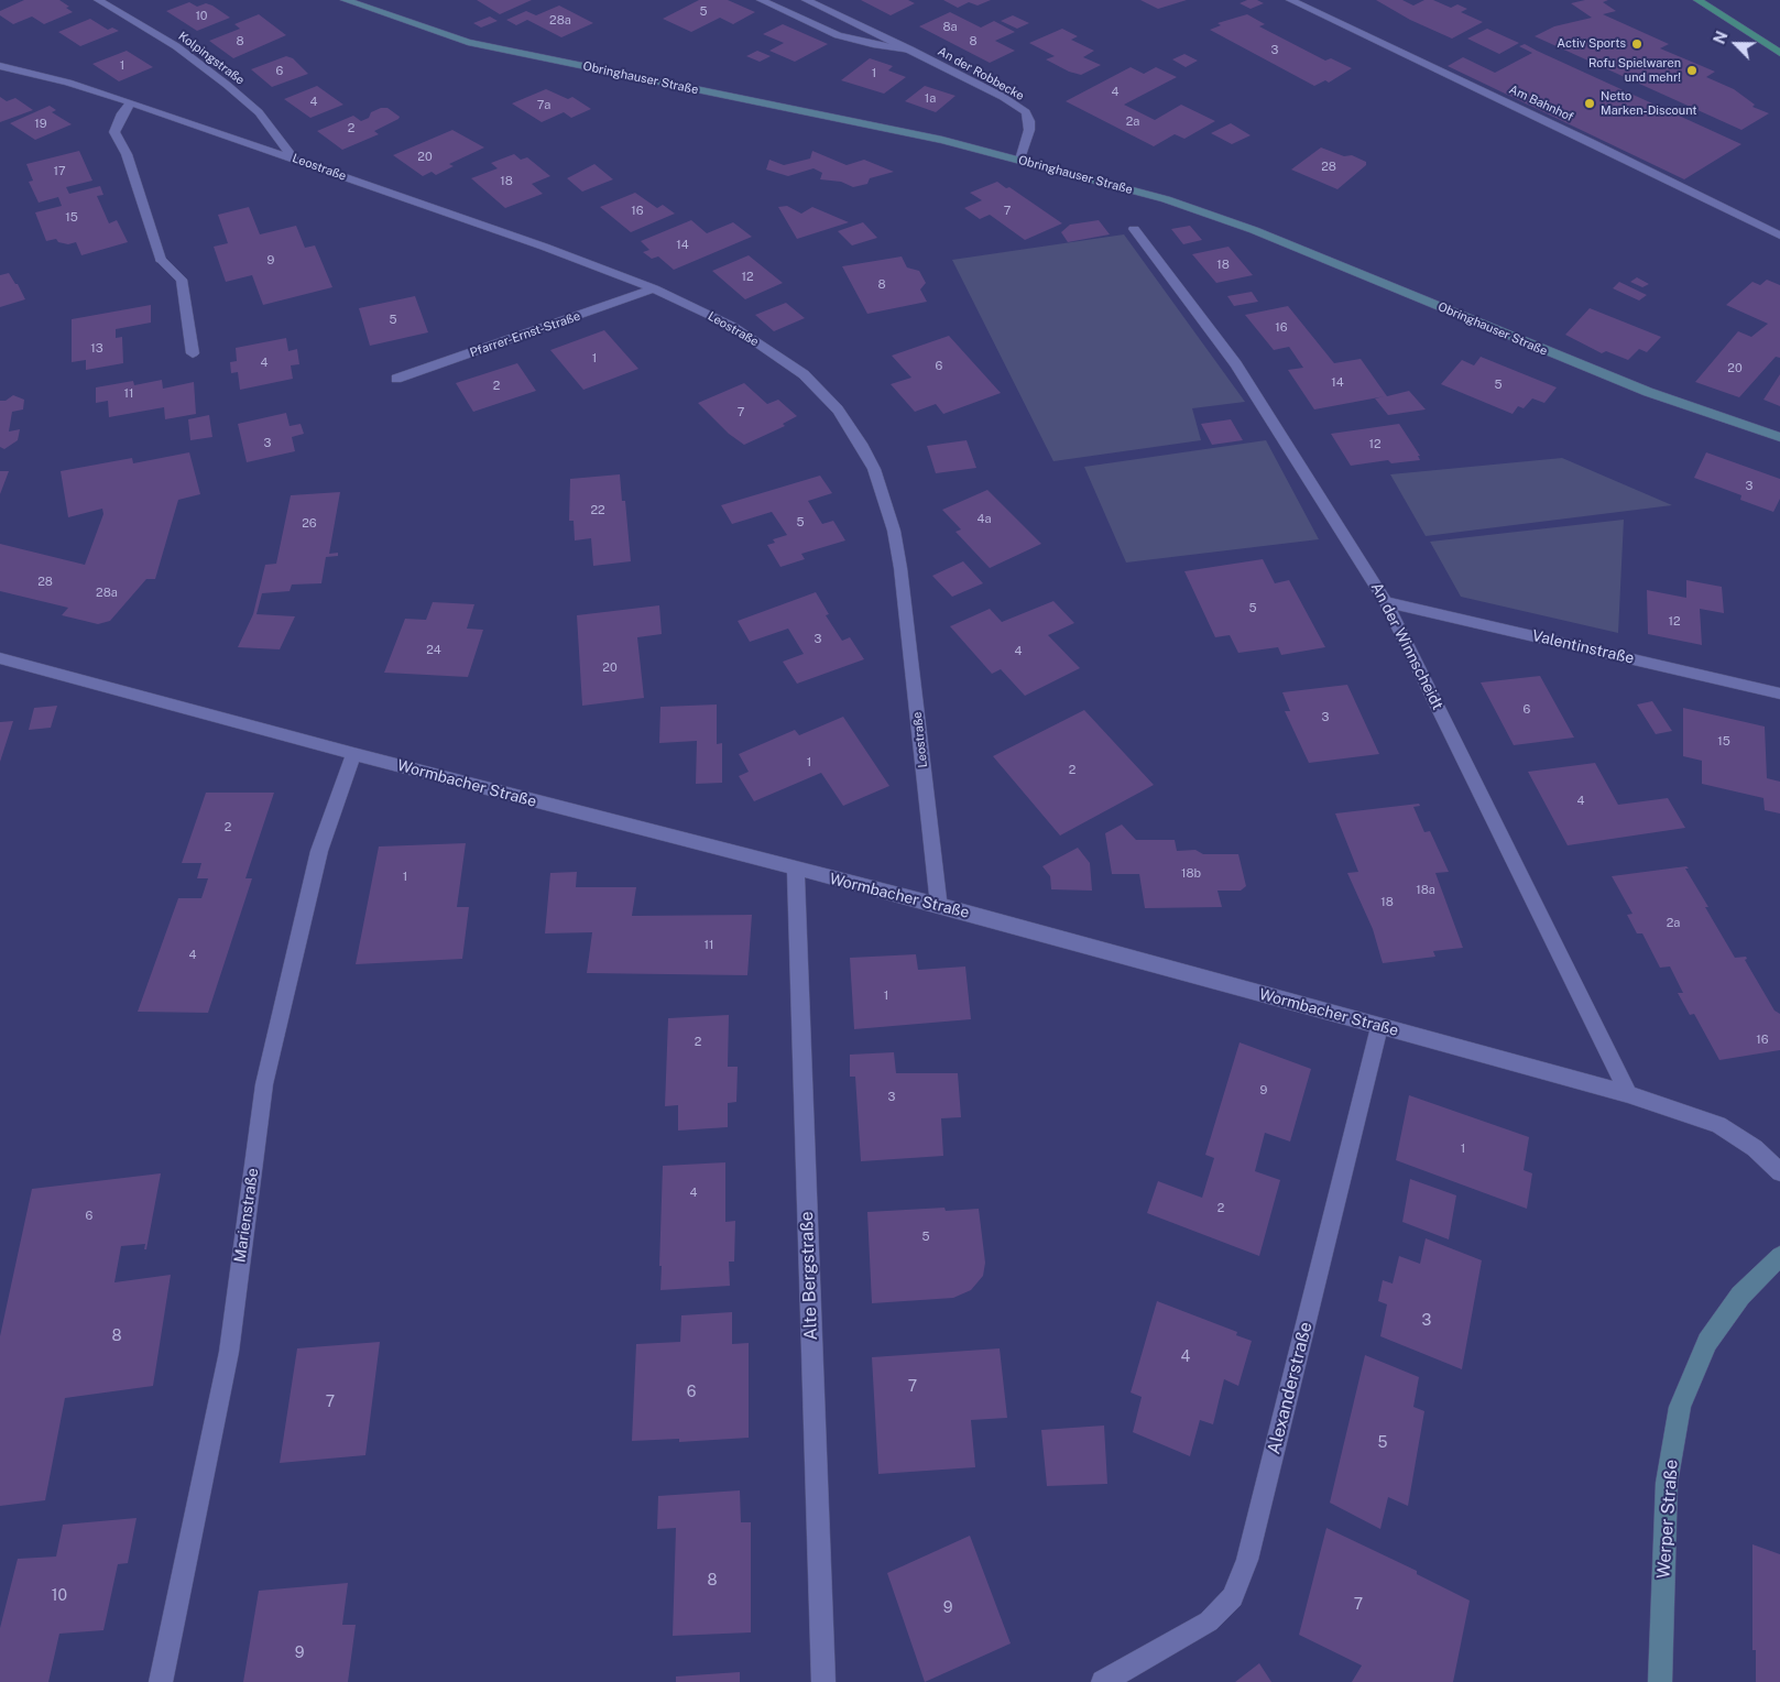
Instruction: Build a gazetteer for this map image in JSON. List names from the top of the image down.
{
  "streets": {
    "street": [
      "Kolpingstraße",
      "An der Robbecke",
      "Obringhauser Straße",
      "Am Bahnhof",
      "Leostraße",
      "Pfarrer-Ernst-Straße",
      "An der Winnscheidt",
      "Valentinstraße",
      "Wormbacher Straße",
      "Marienstraße",
      "Alte Bergstraße",
      "Alexanderstraße",
      "Werper Straße"
    ]
  },
  "crossings": [
    ["Kolpingstraße", "Leostraße"],
    ["An der Robbecke", "Obringhauser Straße"],
    ["Leostraße", "Pfarrer-Ernst-Straße"],
    ["Leostraße", "Wormbacher Straße"],
    ["An der Winnscheidt", "Valentinstraße"],
    ["An der Winnscheidt", "Wormbacher Straße"],
    ["Wormbacher Straße", "Marienstraße"],
    ["Wormbacher Straße", "Alte Bergstraße"],
    ["Wormbacher Straße", "Alexanderstraße"]
  ],
  "places": ["Activ Sports", "Rofu Spielwaren und mehr!", "Netto Marken-Discount"],
  "house_numbers": [
    "5",
    "10",
    "28a",
    "8a",
    "8",
    "8",
    "3",
    "1",
    "6",
    "1",
    "4",
    "1a",
    "4",
    "7a",
    "2a",
    "19",
    "2",
    "20",
    "28",
    "17",
    "18",
    "16",
    "7",
    "15",
    "14",
    "9",
    "18",
    "12",
    "8",
    "5",
    "16",
    "13",
    "1",
    "4",
    "6",
    "20",
    "14",
    "5",
    "2",
    "11",
    "7",
    "3",
    "12",
    "3",
    "22",
    "4a",
    "5",
    "26",
    "28",
    "28a",
    "5",
    "12",
    "3",
    "24",
    "4",
    "20",
    "6",
    "3",
    "15",
    "1",
    "2",
    "4",
    "2",
    "18b",
    "1",
    "18a",
    "18",
    "2a",
    "11",
    "4",
    "1",
    "16",
    "2",
    "9",
    "3",
    "1",
    "4",
    "2",
    "6",
    "5",
    "3",
    "8",
    "4",
    "7",
    "6",
    "7",
    "5",
    "8",
    "10",
    "7",
    "9",
    "9"
  ],
  "north": "top left"
}
